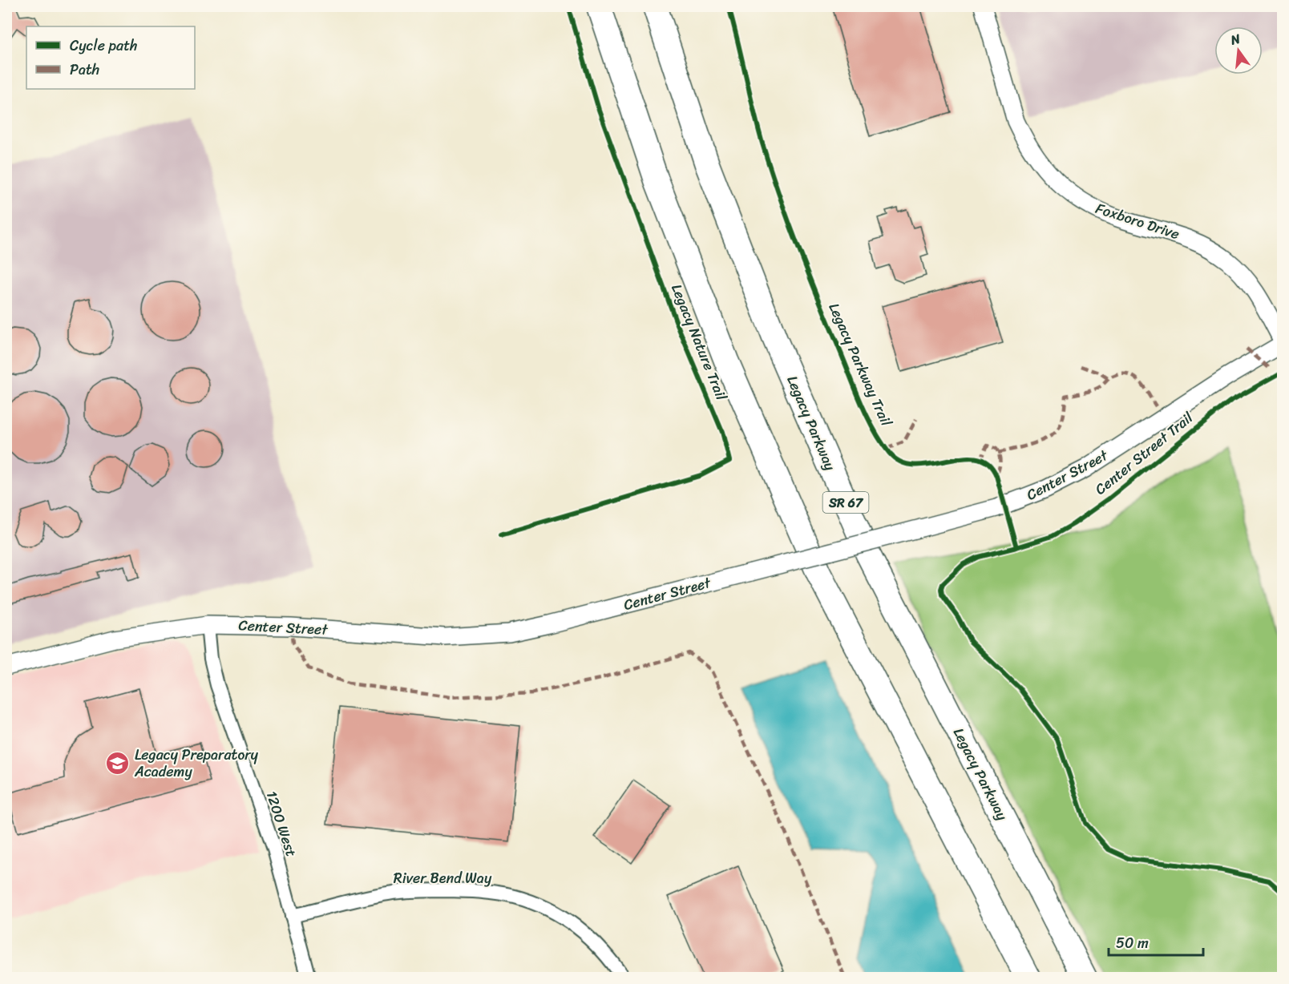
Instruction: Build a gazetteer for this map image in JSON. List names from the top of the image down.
{
  "streets": {
    "highway": ["Legacy Parkway", "SR 67"],
    "street": [
      "Foxboro Drive",
      "Center Street",
      "1200 West",
      "River Bend Way"
    ],
    "cycle path": ["Legacy Nature Trail", "Legacy Parkway Trail", "Center Street Trail"]
  },
  "crossings": [
    ["Foxboro Drive", "Center Street"],
    ["Center Street", "1200 West"],
    ["1200 West", "River Bend Way"]
  ],
  "places": {
    "school or university": ["Legacy Preparatory Academy"]
  },
  "legend": ["Cycle path", "Path"],
  "scale_bar": "50 m",
  "north": "top"
}
